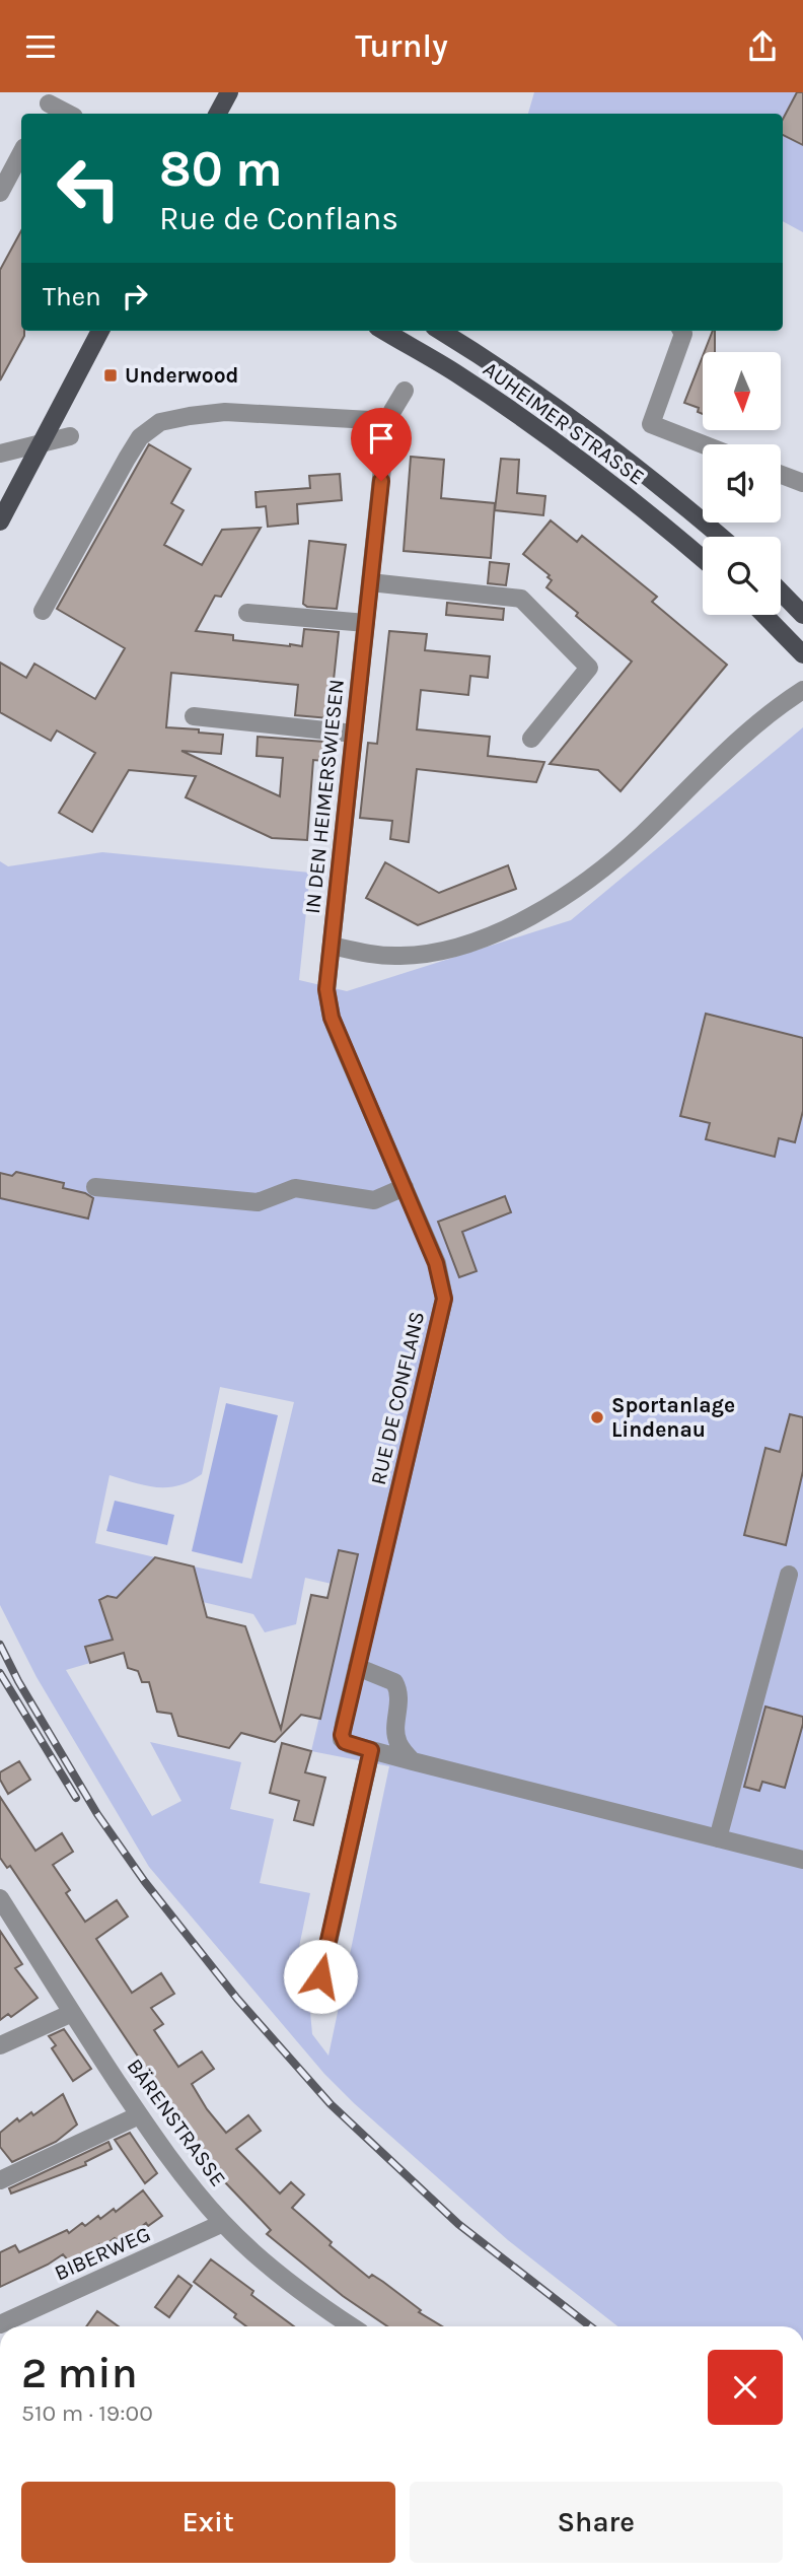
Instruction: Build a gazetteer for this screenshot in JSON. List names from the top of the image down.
{
  "streets": {
    "main road": ["AUHEIMER STRASSE"],
    "street": [
      "IN DEN HEIMERSWIESEN",
      "RUE DE CONFLANS",
      "BÄRENSTRASSE",
      "BIBERWEG"
    ]
  },
  "crossings": [
    ["IN DEN HEIMERSWIESEN", "RUE DE CONFLANS"],
    ["BÄRENSTRASSE", "BIBERWEG"]
  ],
  "places": {
    "transit": ["Underwood"],
    "other": ["Sportanlage Lindenau"]
  },
  "north": "bottom",
  "page": {
    "header": "Turnly",
    "turn": ["80 m", "Rue de Conflans"],
    "then": "Then",
    "heading": ["2 min", "510 m · 19:00"],
    "buttons": ["Exit", "Share"]
  }
}
